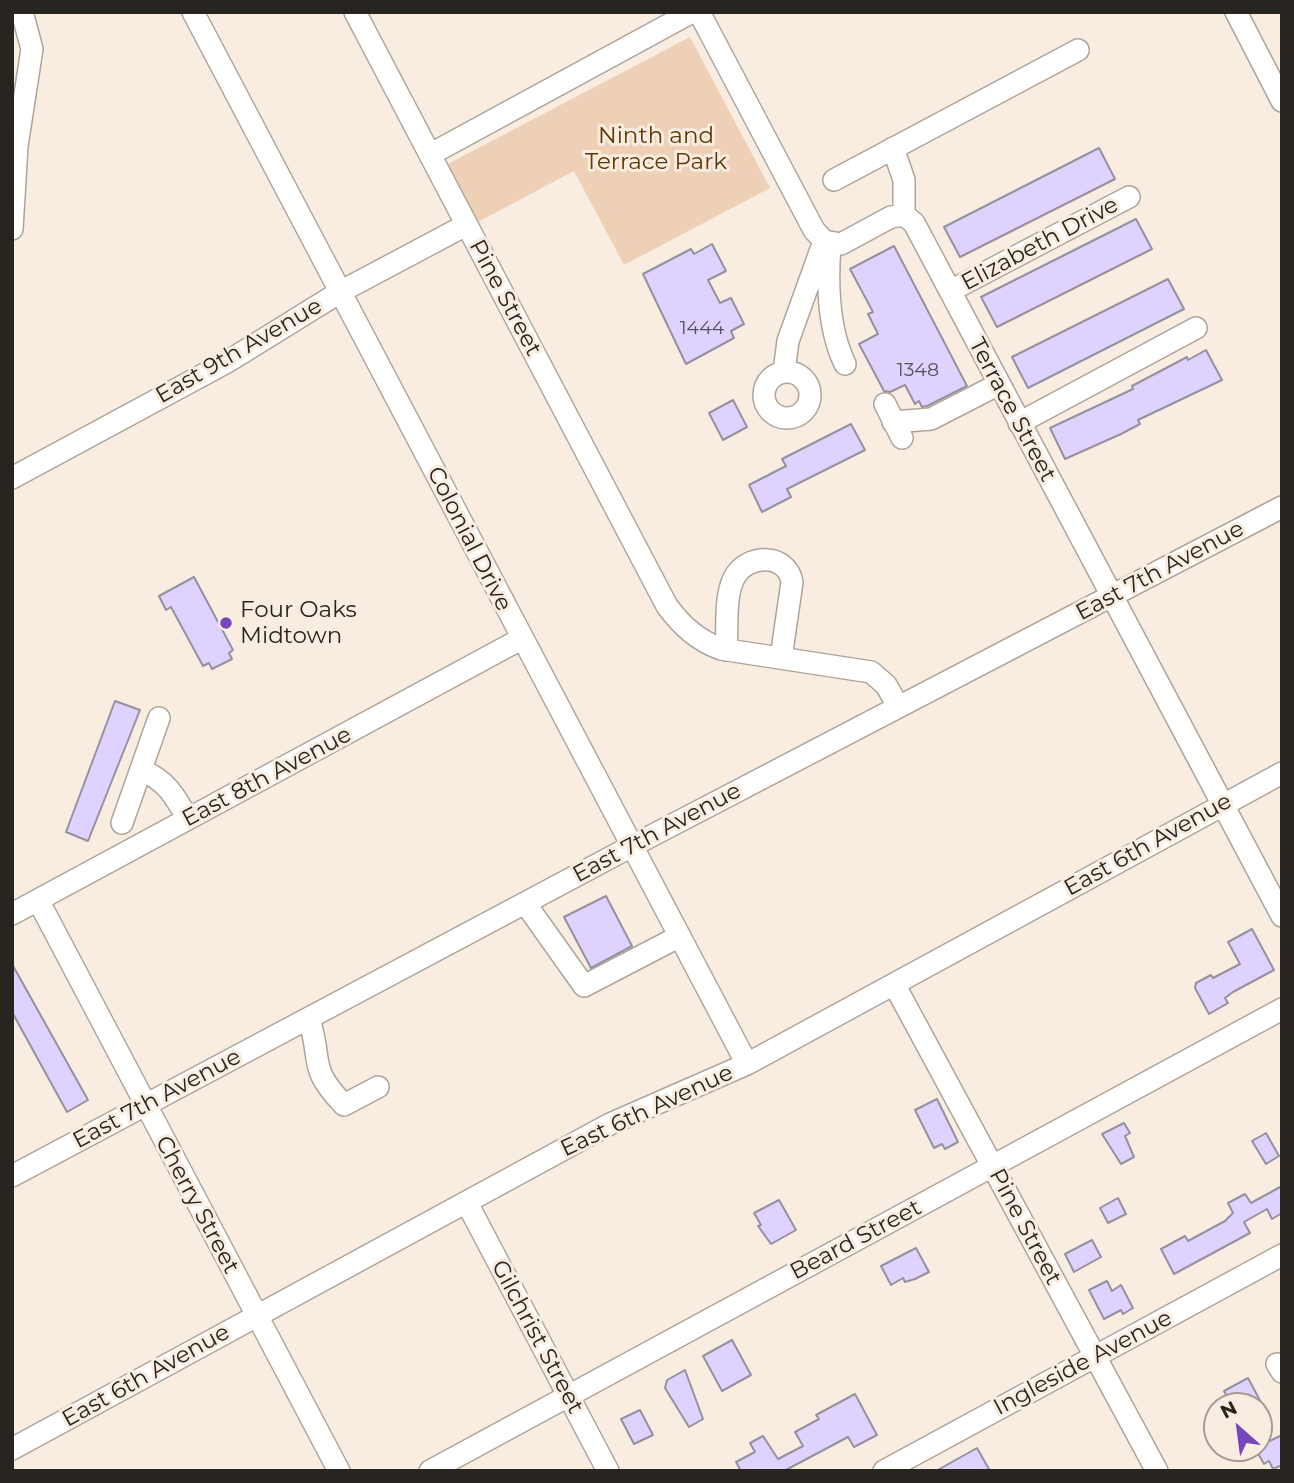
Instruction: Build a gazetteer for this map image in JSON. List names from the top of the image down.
{
  "streets": {
    "street": [
      "Elizabeth Drive",
      "Pine Street",
      "East 9th Avenue",
      "Terrace Street",
      "Colonial Drive",
      "East 7th Avenue",
      "East 8th Avenue",
      "East 6th Avenue",
      "Cherry Street",
      "Beard Street",
      "Gilchrist Street",
      "Ingleside Avenue"
    ]
  },
  "crossings": [
    ["Elizabeth Drive", "Terrace Street"],
    ["Pine Street", "East 9th Avenue"],
    ["Pine Street", "East 7th Avenue"],
    ["Pine Street", "East 6th Avenue"],
    ["Pine Street", "Beard Street"],
    ["Pine Street", "Ingleside Avenue"],
    ["East 9th Avenue", "Colonial Drive"],
    ["Terrace Street", "East 7th Avenue"],
    ["Terrace Street", "East 6th Avenue"],
    ["Colonial Drive", "East 7th Avenue"],
    ["Colonial Drive", "East 8th Avenue"],
    ["Colonial Drive", "East 6th Avenue"],
    ["East 7th Avenue", "Cherry Street"],
    ["East 8th Avenue", "Cherry Street"],
    ["East 6th Avenue", "Cherry Street"],
    ["East 6th Avenue", "Gilchrist Street"],
    ["Beard Street", "Gilchrist Street"]
  ],
  "parks": ["Ninth and Terrace Park"],
  "places": ["Four Oaks Midtown"],
  "house_numbers": ["1444", "1348"],
  "north": "top left"
}
